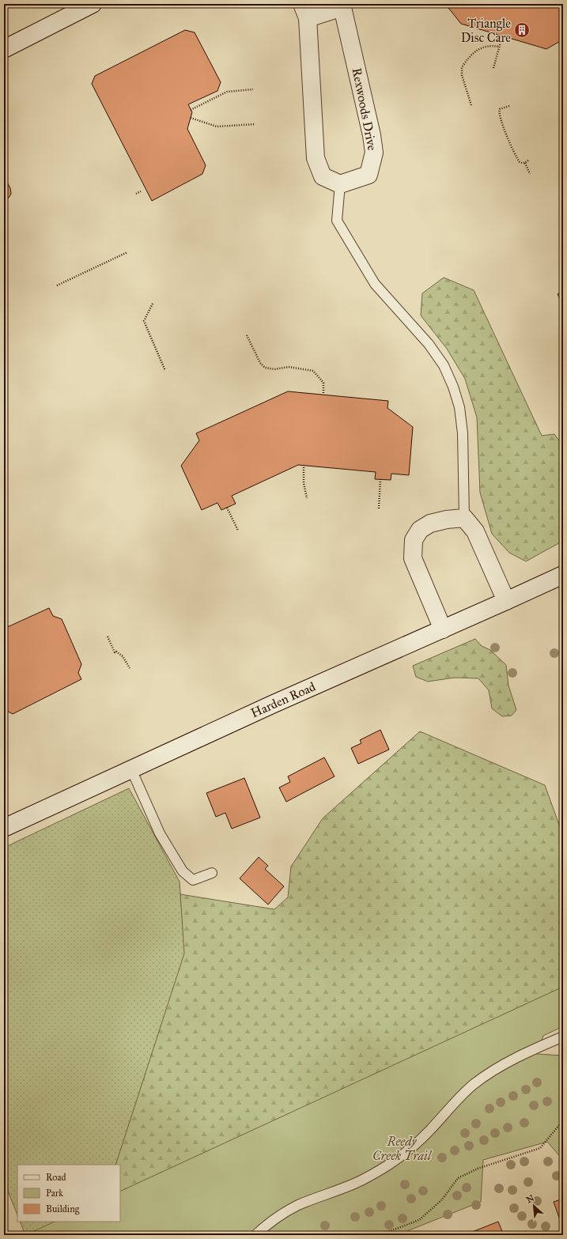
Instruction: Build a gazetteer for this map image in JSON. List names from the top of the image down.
{
  "streets": {
    "street": ["Rexwoods Drive", "Harden Road"]
  },
  "parks": ["Reedy Creek Trail"],
  "places": {
    "building": ["Triangle Disc Care"]
  },
  "legend": ["Road", "Park", "Building"],
  "north": "top left"
}
